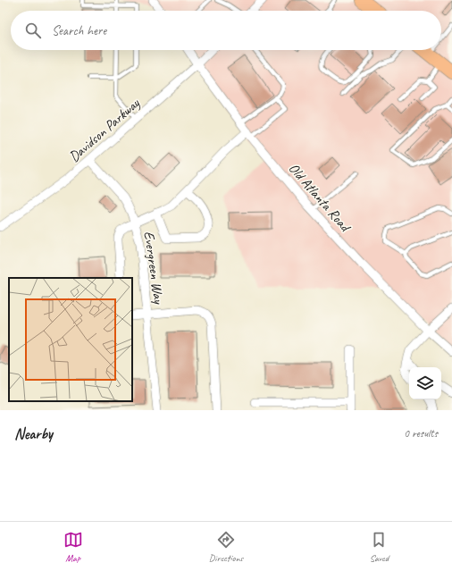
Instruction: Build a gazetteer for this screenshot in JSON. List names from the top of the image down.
{
  "streets": {
    "street": ["Davidson Parkway", "Old Atlanta Road", "Evergreen Way"]
  },
  "crossings": [
    ["Davidson Parkway", "Old Atlanta Road"],
    ["Davidson Parkway", "Evergreen Way"],
    ["Old Atlanta Road", "Evergreen Way"]
  ],
  "page": {
    "search": "Search here",
    "heading": ["Nearby", "0 results"],
    "nav": ["Map", "Directions", "Saved"]
  }
}
